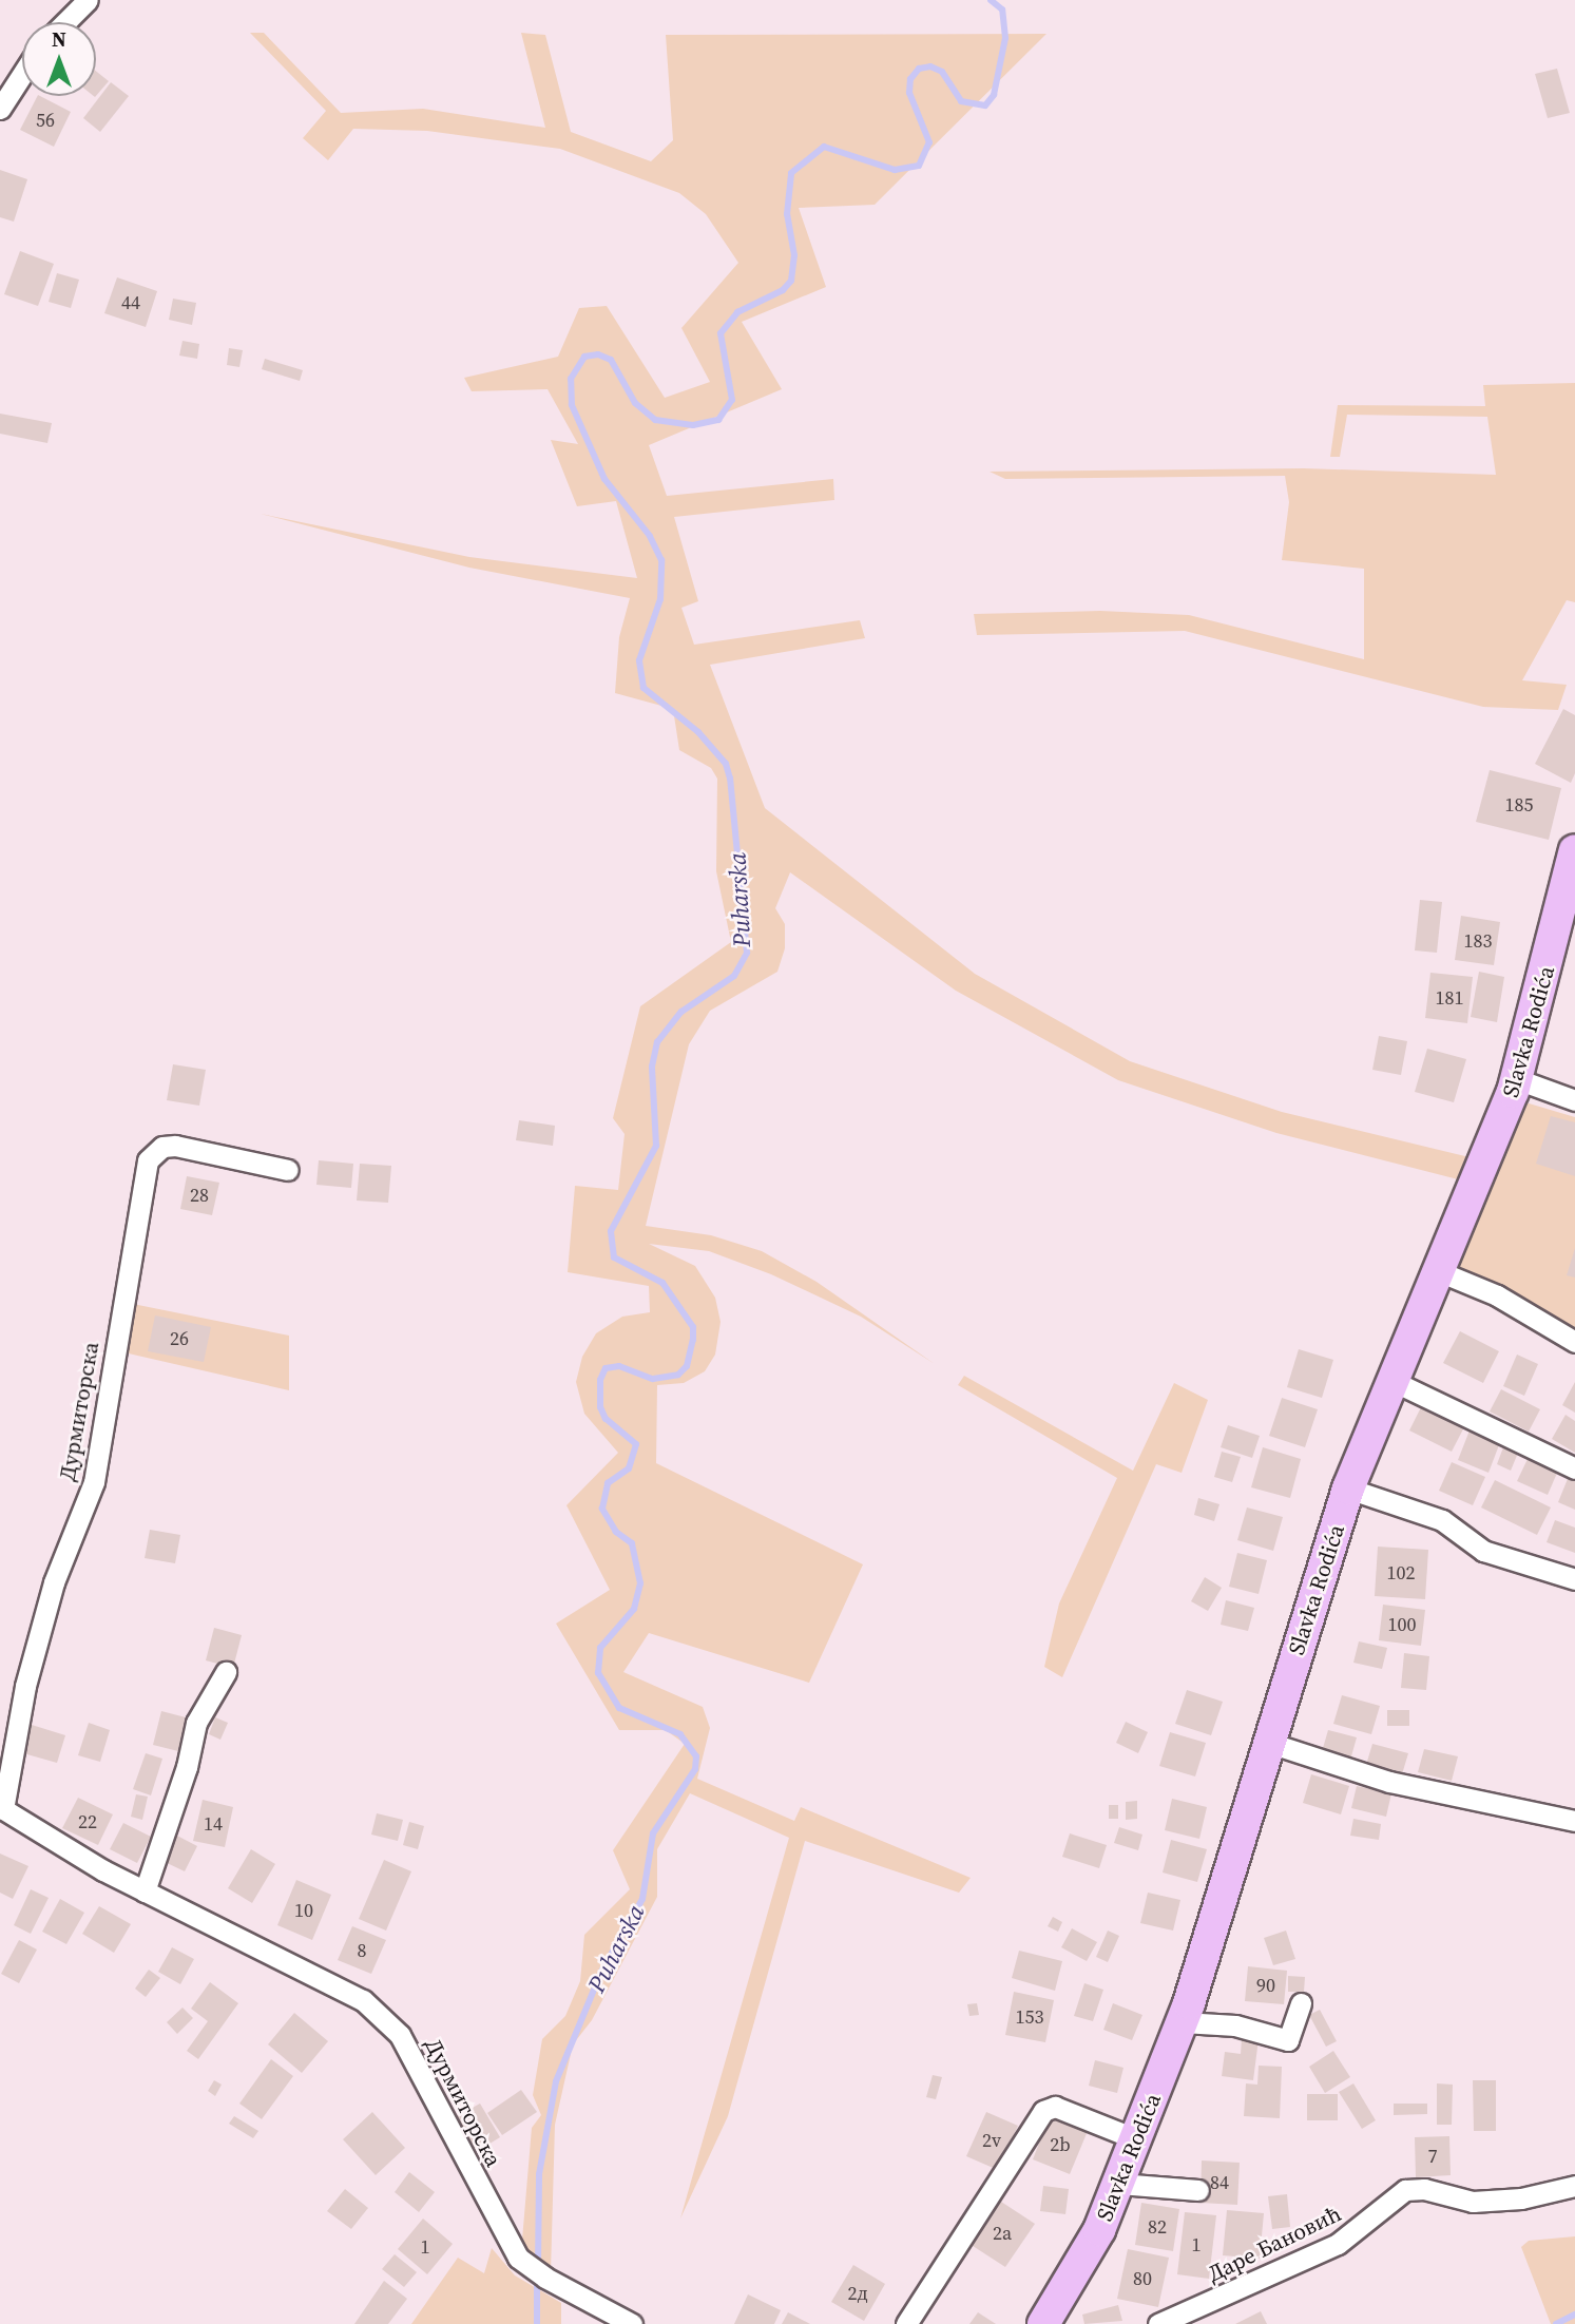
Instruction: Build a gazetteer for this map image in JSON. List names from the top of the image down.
{
  "streets": {
    "main road": ["Slavka Rodića"],
    "street": ["Дурмиторска", "Даре Бановић"]
  },
  "water": ["Puharska"],
  "house_numbers": [
    "56",
    "44",
    "185",
    "183",
    "181",
    "28",
    "26",
    "102",
    "100",
    "22",
    "14",
    "10",
    "8",
    "90",
    "153",
    "2v",
    "2b",
    "7",
    "84",
    "82",
    "2a",
    "1",
    "1",
    "80",
    "2д"
  ],
  "north": "top"
}
